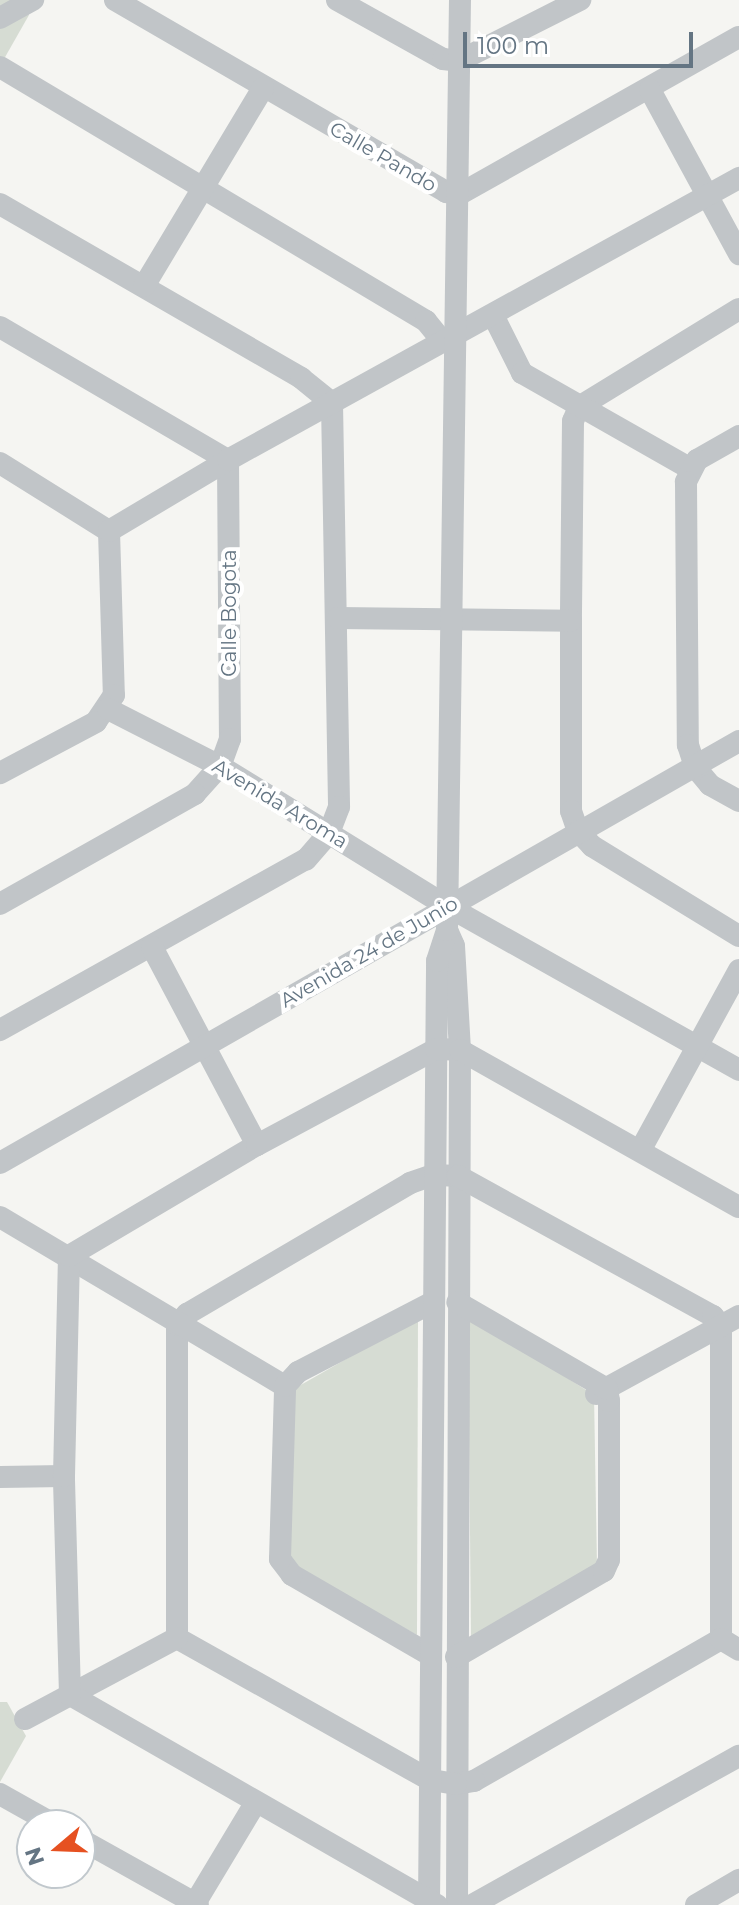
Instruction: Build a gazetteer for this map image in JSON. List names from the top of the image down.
{
  "streets": {
    "street": [
      "Calle Pando",
      "Calle Bogota",
      "Avenida Aroma",
      "Avenida 24 de Junio"
    ]
  },
  "crossings": [
    ["Calle Bogota", "Avenida Aroma"],
    ["Avenida Aroma", "Avenida 24 de Junio"]
  ],
  "scale_bar": "100 m",
  "north": "left"
}
